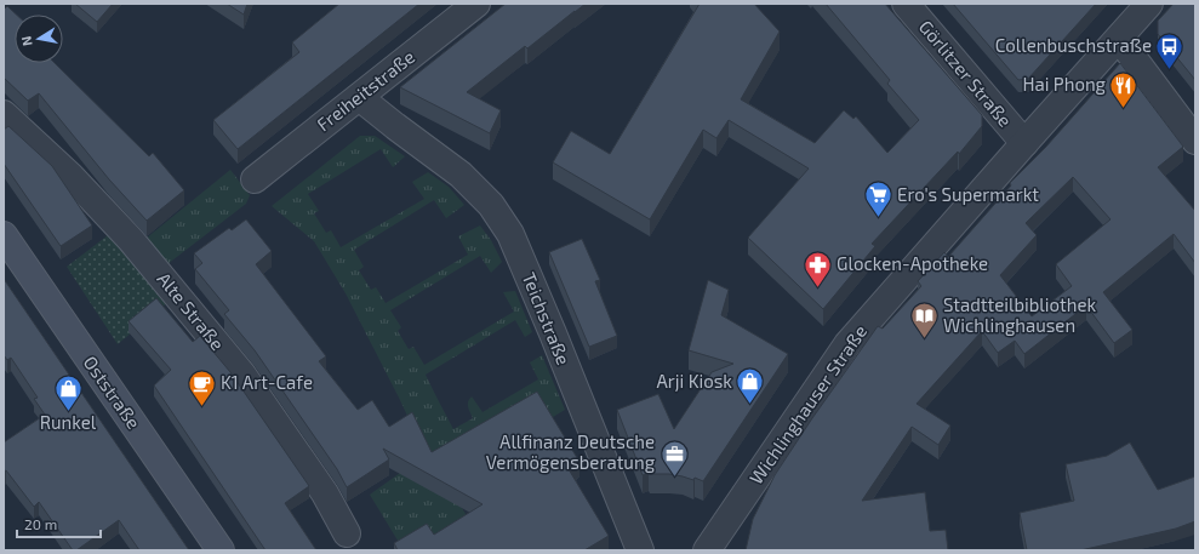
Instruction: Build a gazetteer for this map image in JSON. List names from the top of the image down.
{
  "streets": {
    "main road": ["Oststraße"],
    "street": [
      "Görlitzer Straße",
      "Freiheitstraße",
      "Alte Straße",
      "Teichstraße",
      "Wichlinghauser Straße"
    ]
  },
  "crossings": [
    ["Görlitzer Straße", "Wichlinghauser Straße"],
    ["Freiheitstraße", "Teichstraße"]
  ],
  "places": {
    "bus stop": ["Collenbuschstraße"],
    "restaurant": ["Hai Phong"],
    "supermarket": ["Ero's Supermarkt"],
    "pharmacy": ["Glocken-Apotheke"],
    "library": ["Stadtteilbibliothek Wichlinghausen"],
    "shop": ["Arji Kiosk", "Runkel"],
    "cafe": ["K1 Art-Cafe"],
    "office": ["Allfinanz Deutsche Vermögensberatung"]
  },
  "scale_bar": "20 m",
  "north": "left"
}
